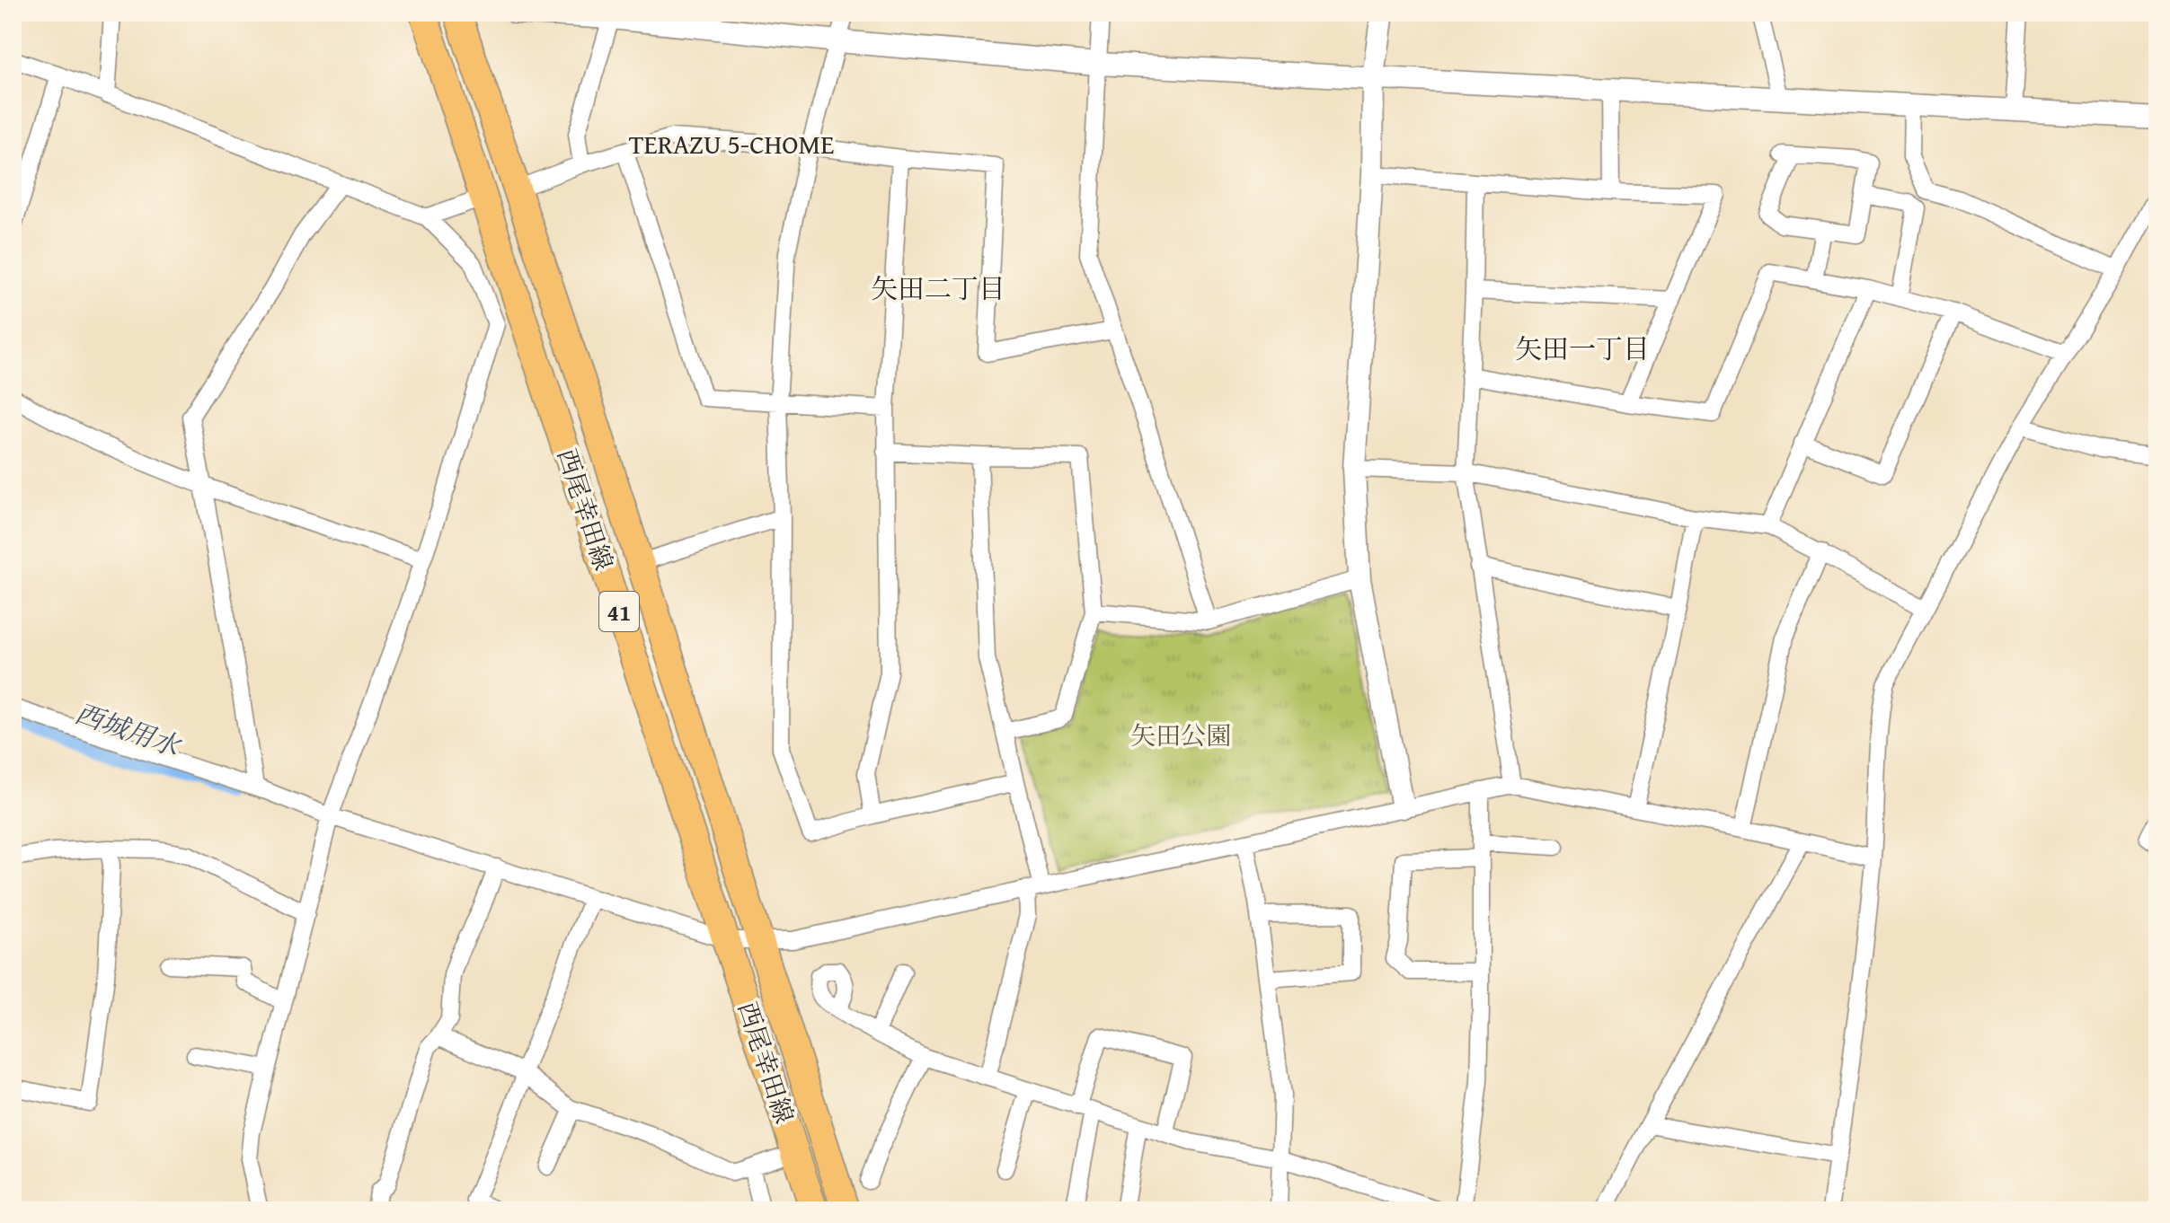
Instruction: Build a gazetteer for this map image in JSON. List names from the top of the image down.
{
  "streets": {
    "main road": ["西尾幸田線", "41"]
  },
  "districts": ["TERAZU 5-CHOME", "矢田二丁目", "矢田一丁目"],
  "water": ["西城用水"],
  "parks": ["矢田公園"]
}
